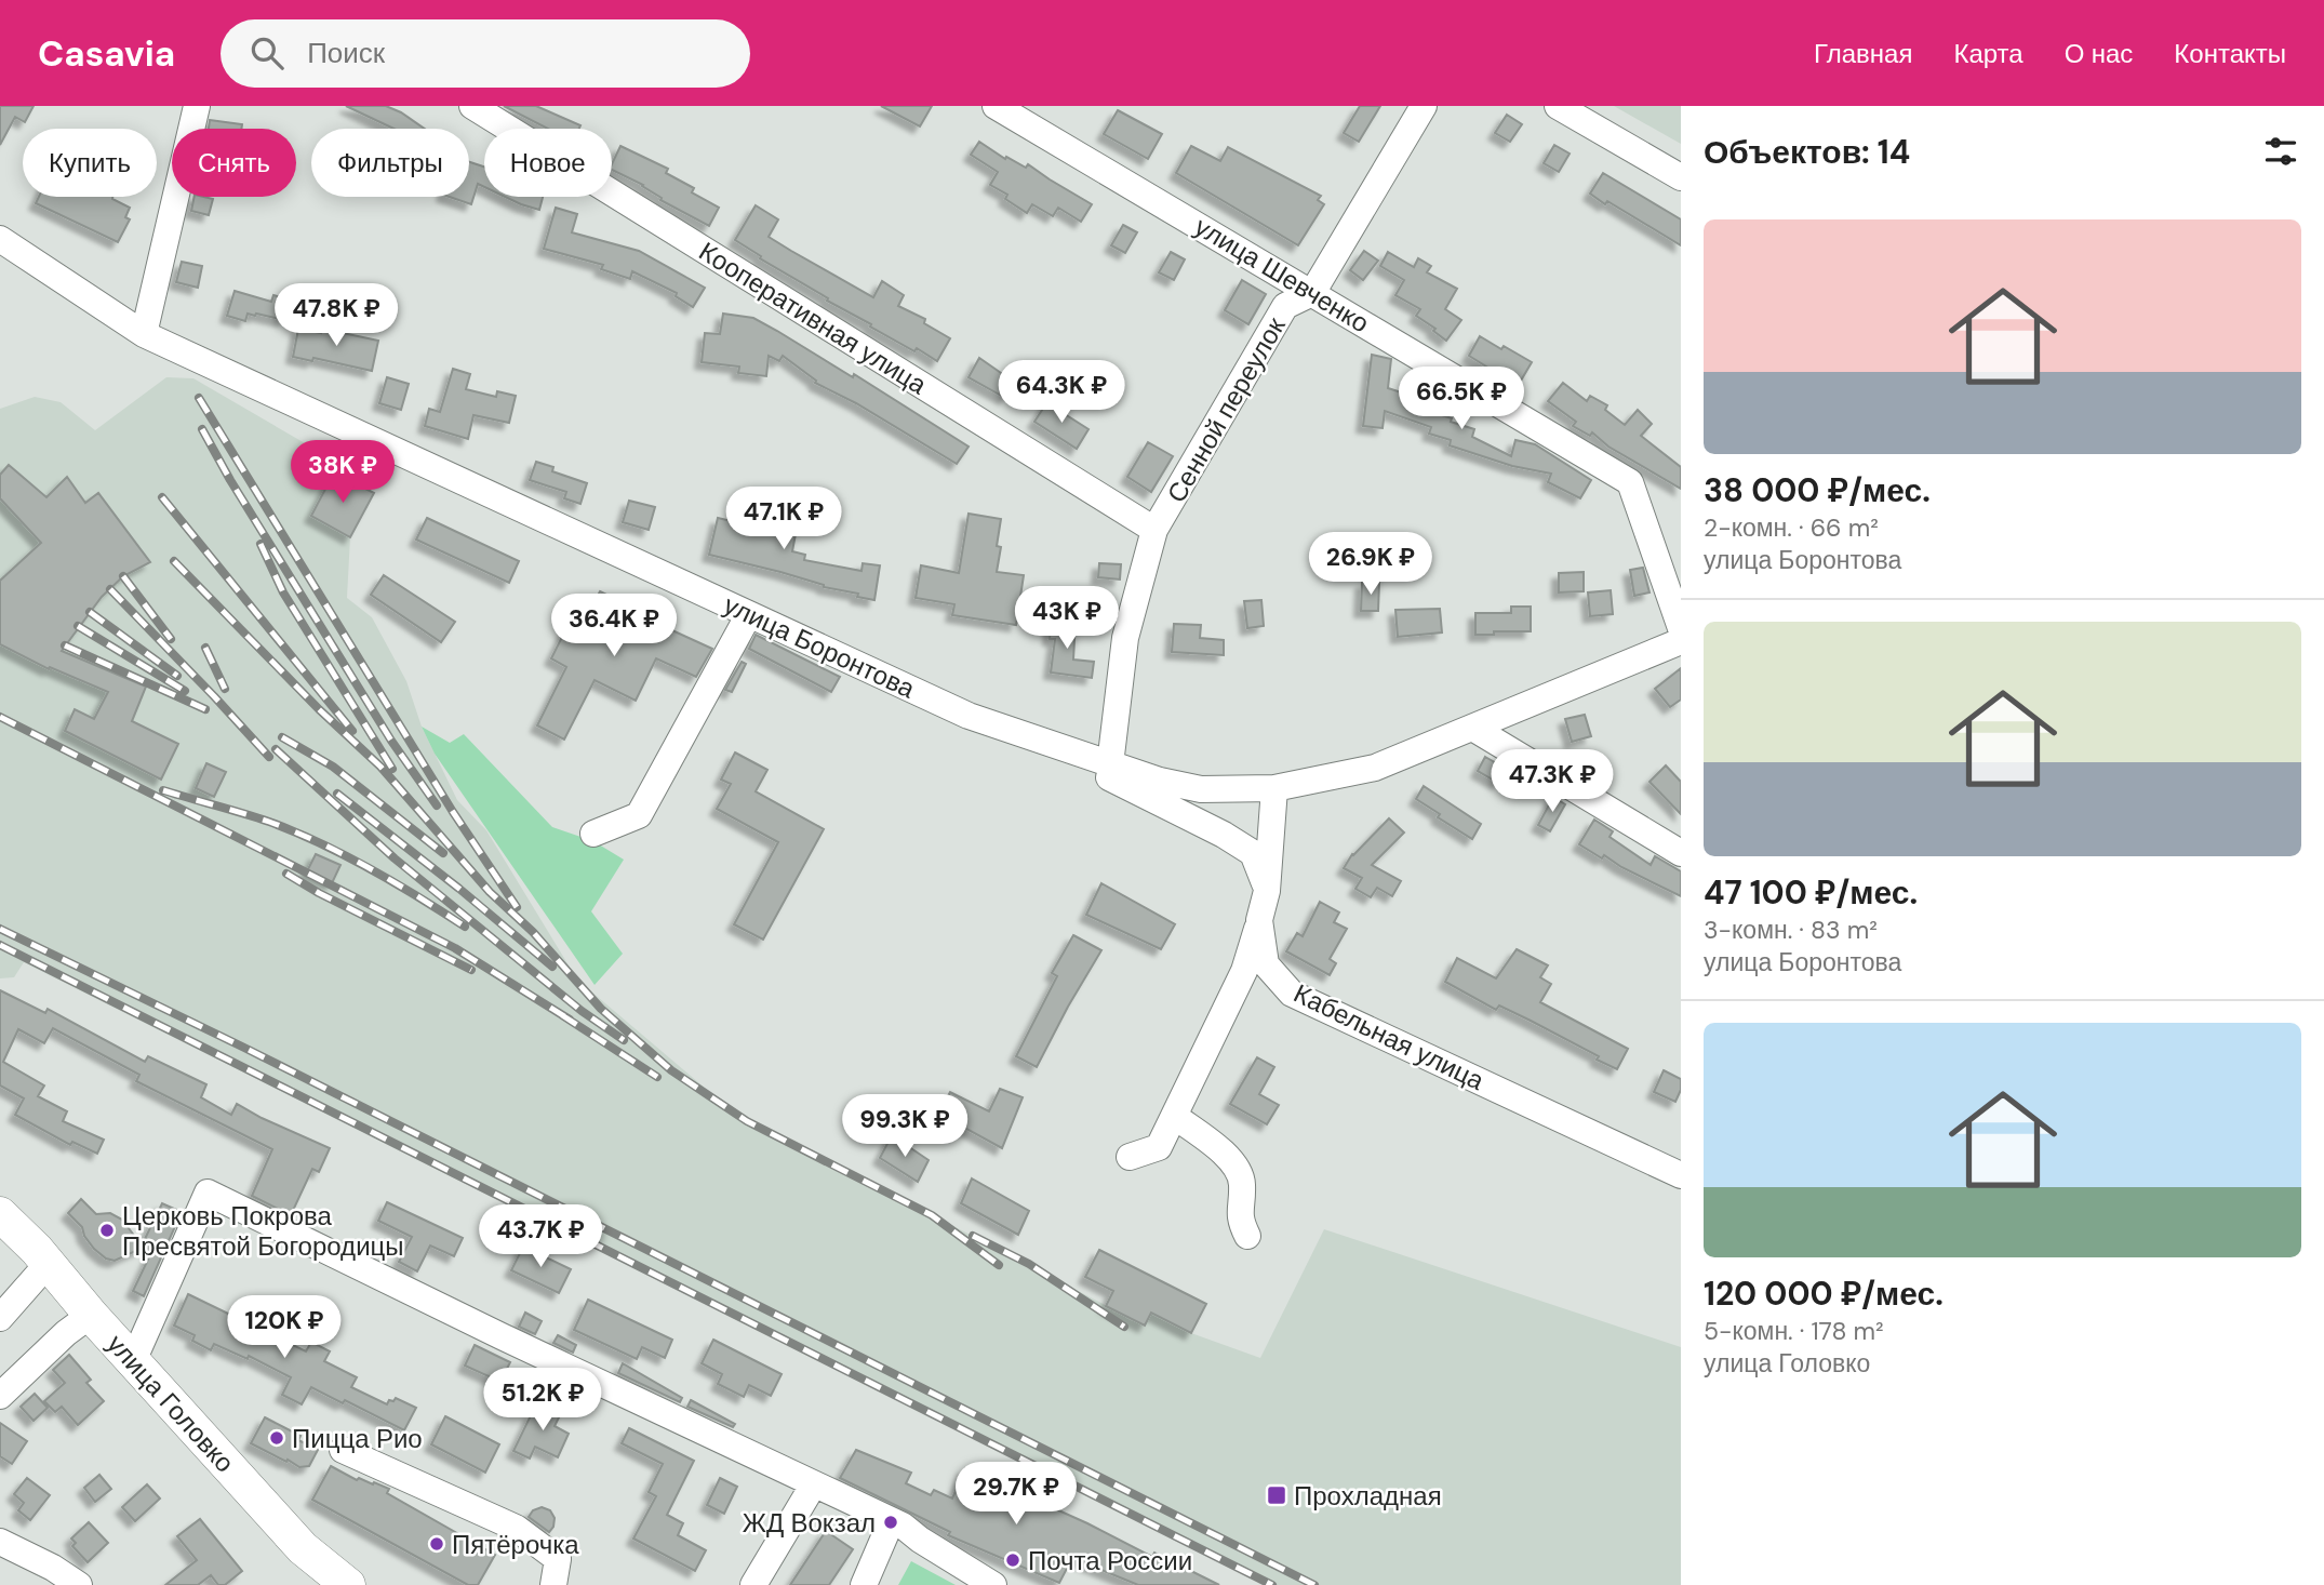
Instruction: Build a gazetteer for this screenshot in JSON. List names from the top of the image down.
{
  "streets": {
    "main road": ["улица Головко"],
    "street": [
      "улица Шевченко",
      "Кооперативная улица",
      "Сенной переулок",
      "улица Боронтова",
      "Кабельная улица"
    ]
  },
  "crossings": [
    ["улица Шевченко", "Сенной переулок"],
    ["Кооперативная улица", "Сенной переулок"],
    ["Сенной переулок", "улица Боронтова"],
    ["улица Боронтова", "Кабельная улица"]
  ],
  "places": {
    "other": [
      "Церковь Покрова Пресвятой Богородицы",
      "Пицца Рио",
      "ЖД Вокзал",
      "Пятёрочка",
      "Почта России"
    ],
    "transit": ["Прохладная"]
  },
  "page": {
    "header": "Casavia",
    "search": "Поиск",
    "nav": [
      "Главная",
      "Карта",
      "О нас",
      "Контакты"
    ],
    "heading": "Объектов: 14",
    "chip": [
      "Купить",
      "Снять",
      "Фильтры",
      "Новое"
    ],
    "list": [
      {
        "name": "38 000 ₽/мес.",
        "note": "2-комн. · 66 m² · улица Боронтова"
      },
      {
        "name": "47 100 ₽/мес.",
        "note": "3-комн. · 83 m² · улица Боронтова"
      },
      {
        "name": "120 000 ₽/мес.",
        "note": "5-комн. · 178 m² · улица Головко"
      }
    ],
    "price": [
      "47.8K ₽",
      "64.3K ₽",
      "66.5K ₽",
      "38K ₽",
      "47.1K ₽",
      "26.9K ₽",
      "43K ₽",
      "36.4K ₽",
      "47.3K ₽",
      "99.3K ₽",
      "43.7K ₽",
      "120K ₽",
      "51.2K ₽",
      "29.7K ₽"
    ]
  }
}
